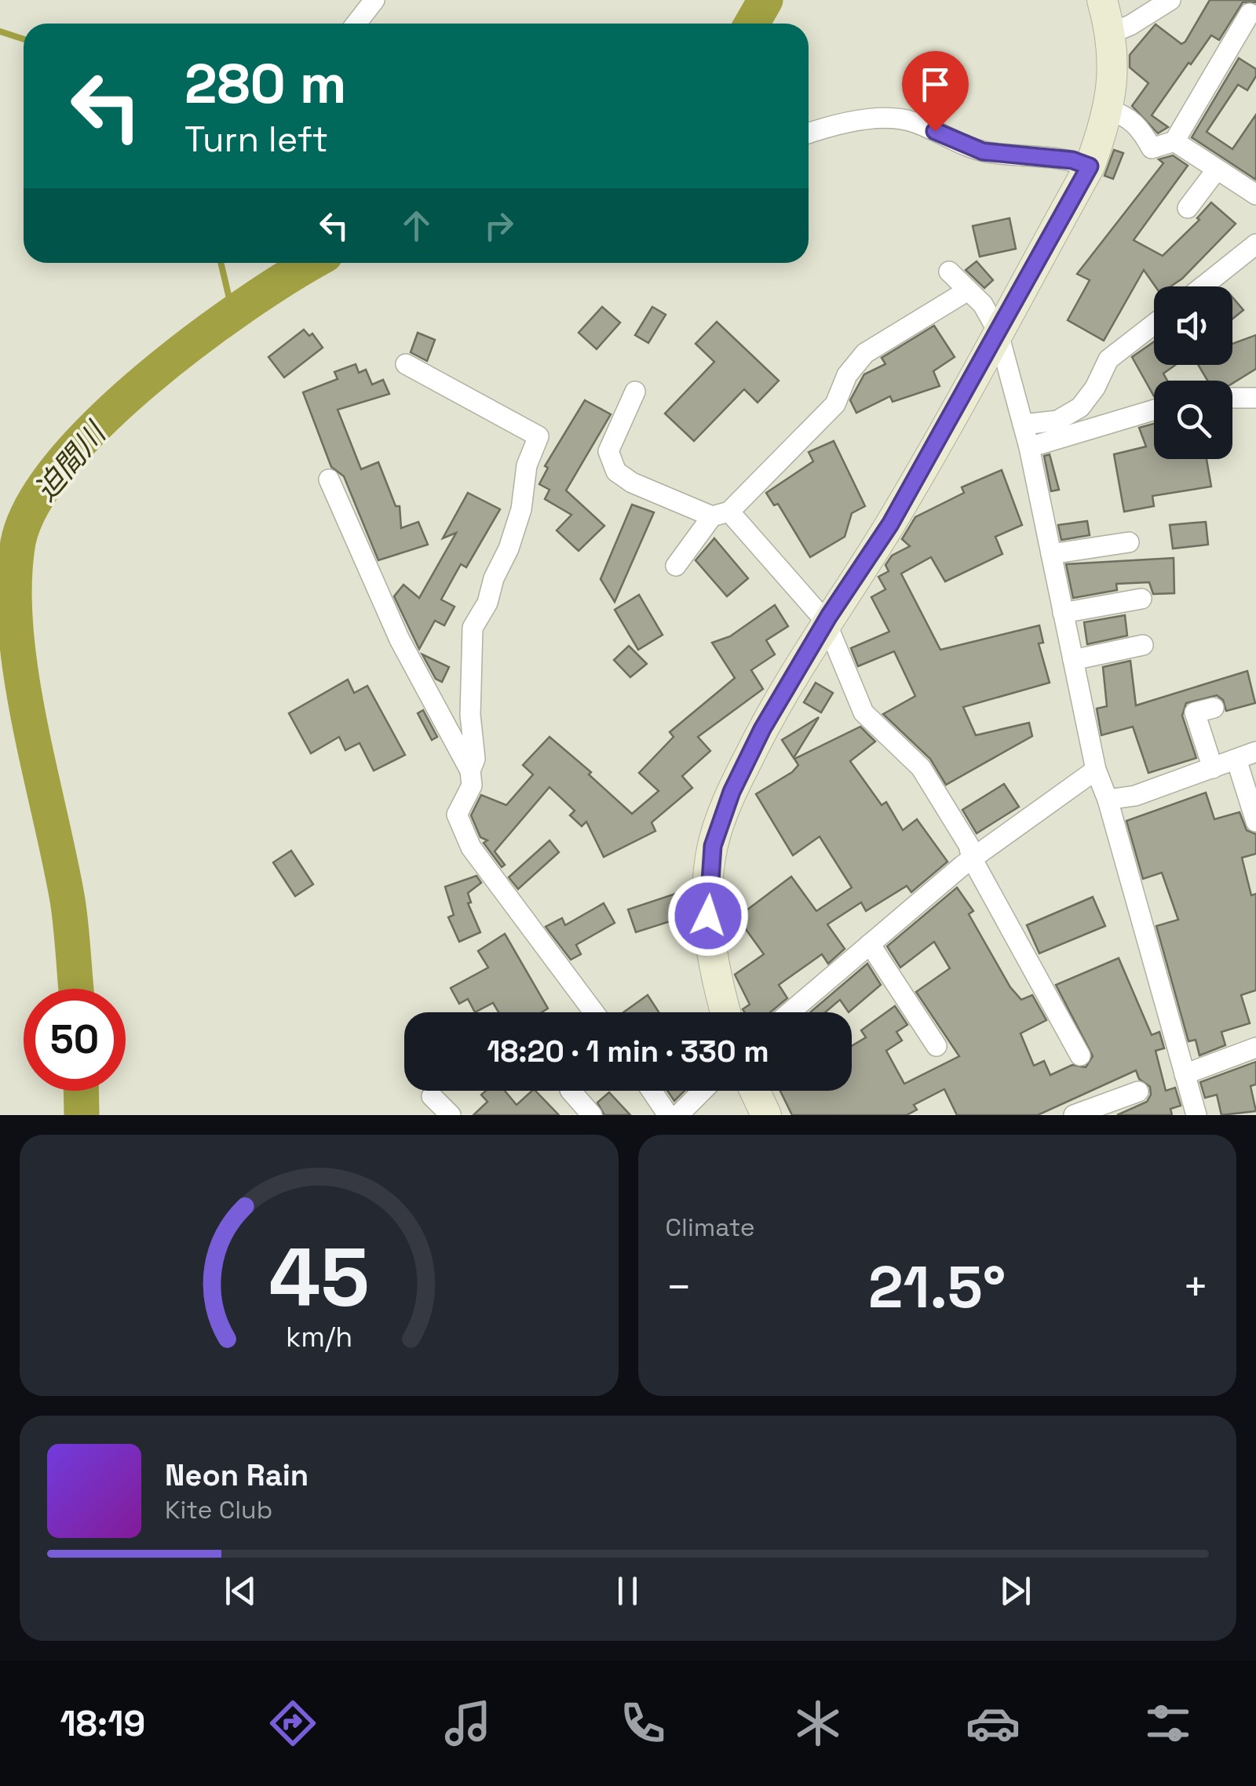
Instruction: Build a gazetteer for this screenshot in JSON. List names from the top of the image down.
{
  "water": ["迫間川"],
  "page": {
    "turn": ["280 m", "Turn left"],
    "limit": "50",
    "trip": "18:20 · 1 min · 330 m",
    "tile": "Climate",
    "heat": ["−", "21.5°", "+"],
    "song": ["Neon Rain", "Kite Club"],
    "tabs": "18:19",
    "gauge": ["45", "km/h"]
  }
}
